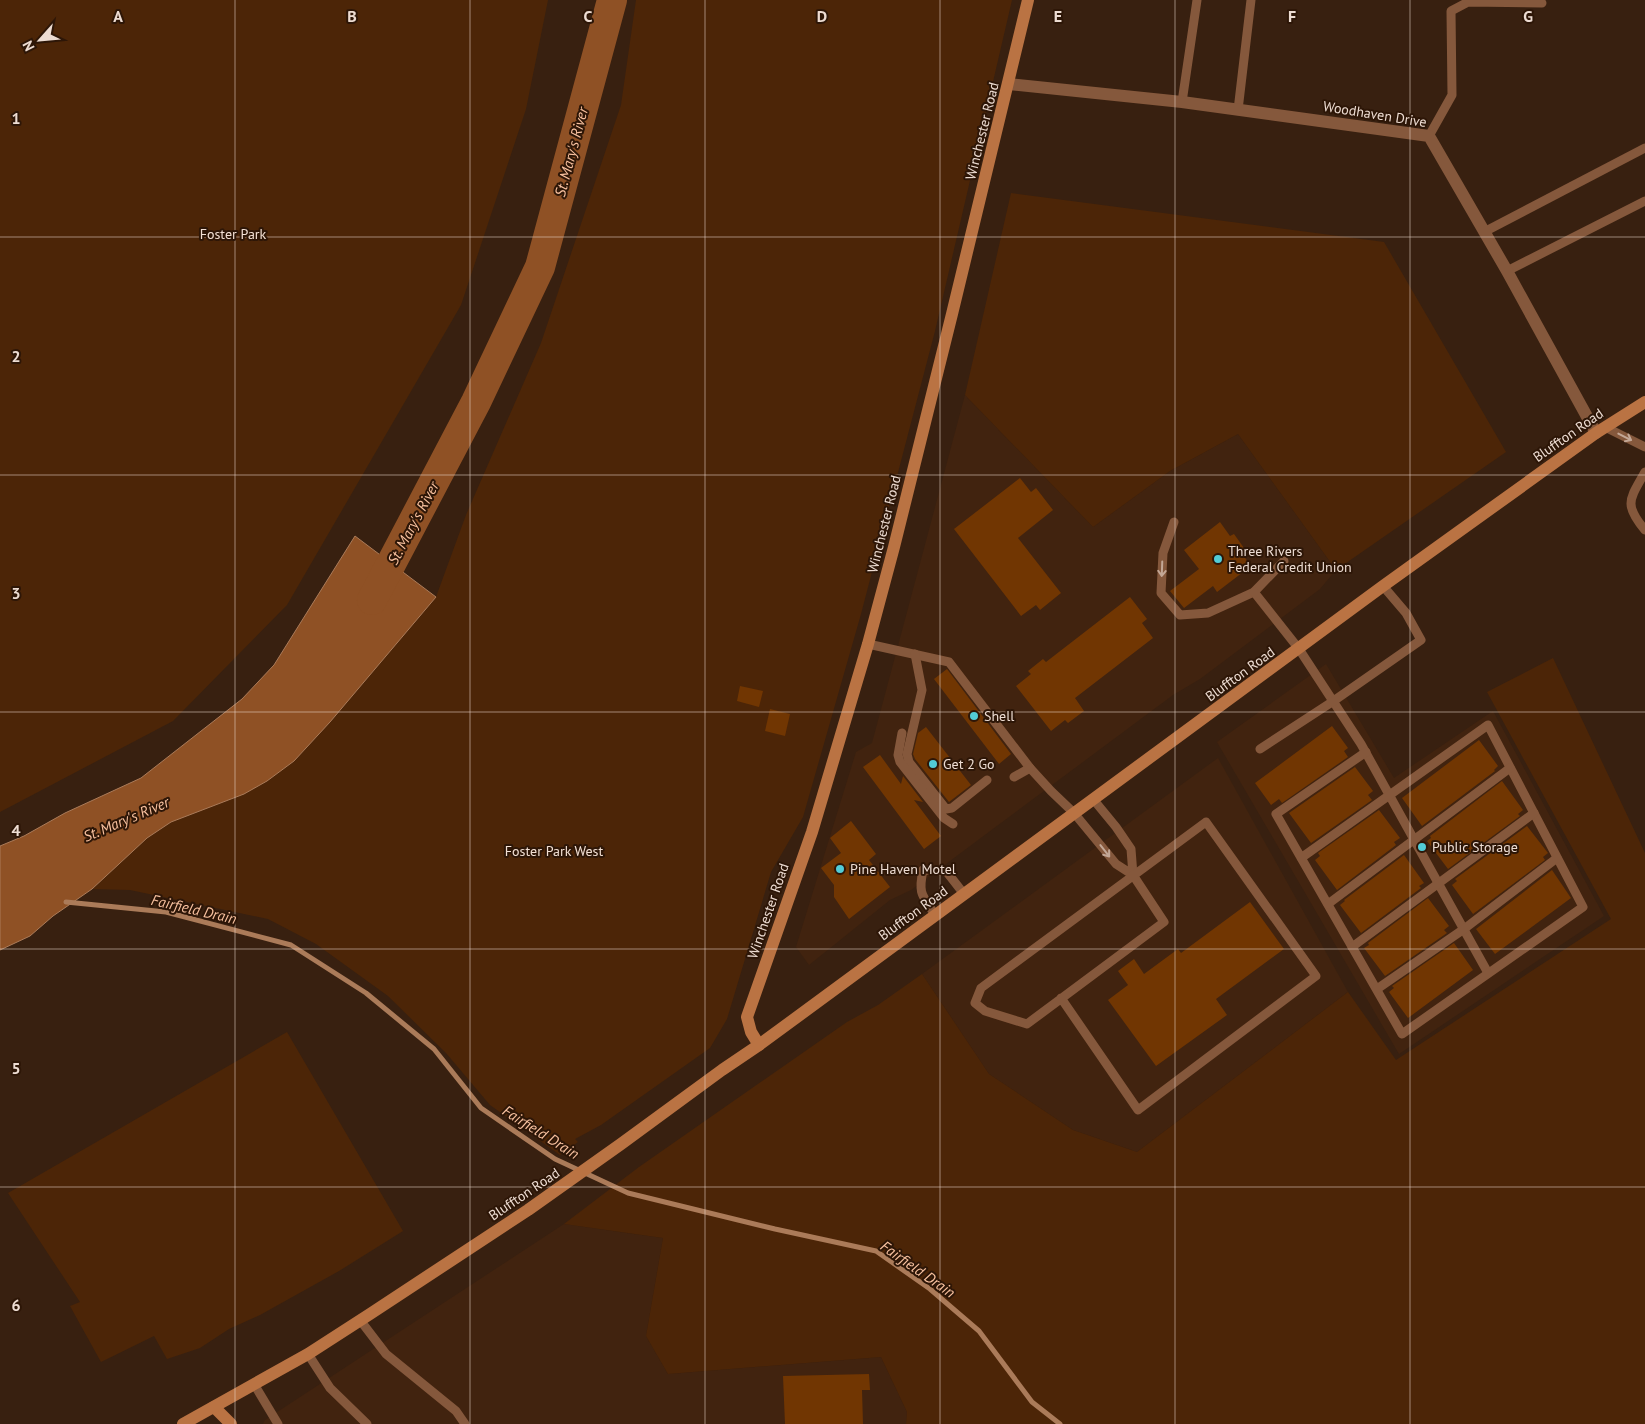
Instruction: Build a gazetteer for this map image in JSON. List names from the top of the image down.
{
  "streets": {
    "main road": ["Winchester Road", "Bluffton Road"],
    "street": ["Woodhaven Drive"]
  },
  "crossings": [
    ["Woodhaven Drive", "Winchester Road"],
    ["Woodhaven Drive", "Bluffton Road"],
    ["Winchester Road", "Bluffton Road"]
  ],
  "water": ["St. Mary's River", "Fairfield Drain"],
  "parks": ["Foster Park", "Foster Park West"],
  "places": [
    "Three Rivers Federal Credit Union",
    "Shell",
    "Get 2 Go",
    "Public Storage",
    "Pine Haven Motel"
  ],
  "north": "bottom left",
  "grid": {
    "columns": [
      "A",
      "B",
      "C",
      "D",
      "E",
      "F",
      "G"
    ],
    "rows": [
      "1",
      "2",
      "3",
      "4",
      "5",
      "6"
    ]
  }
}
